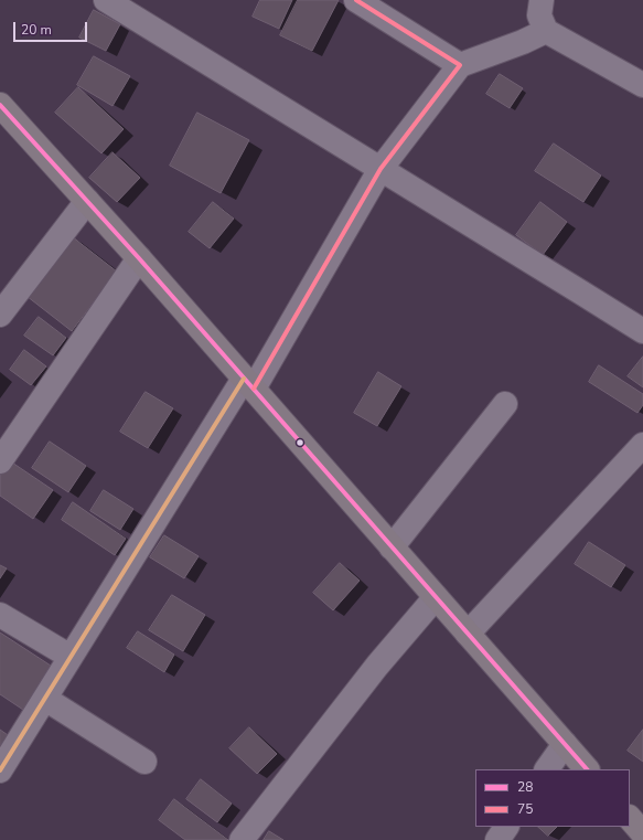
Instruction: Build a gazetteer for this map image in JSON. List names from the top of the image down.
{
  "lines": ["transit line 75", "transit line 28"],
  "legend": ["28", "75"],
  "scale_bar": "20 m"
}
